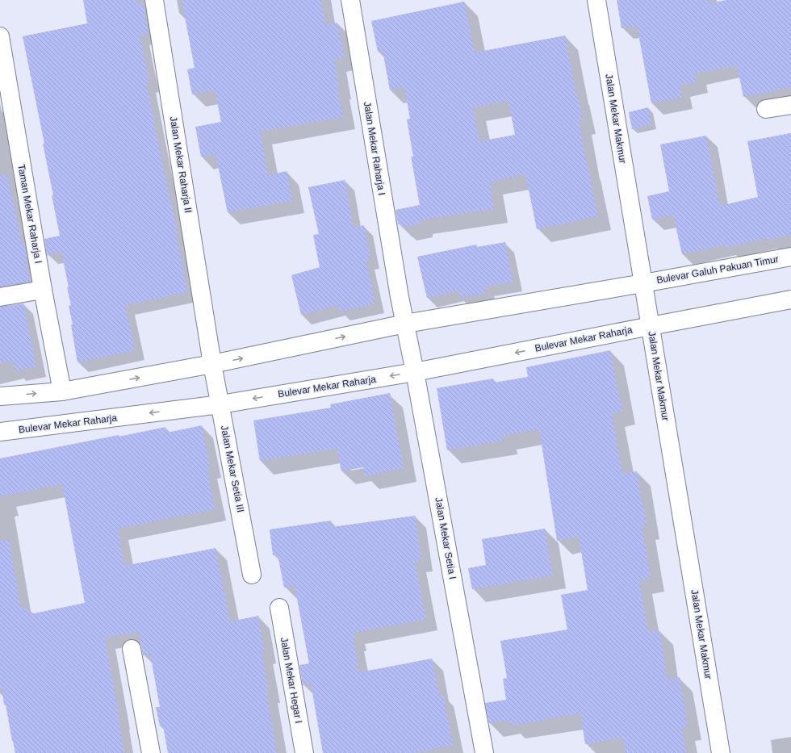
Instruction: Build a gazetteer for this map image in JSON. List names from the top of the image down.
{
  "streets": {
    "street": [
      "Jalan Mekar Makmur",
      "Jalan Mekar Raharja I",
      "Jalan Mekar Raharja II",
      "Taman Mekar Raharja I",
      "Bulevar Galuh Pakuan Timur",
      "Bulevar Mekar Raharja",
      "Jalan Mekar Setia III",
      "Jalan Mekar Setia I",
      "Jalan Mekar Hegar I"
    ]
  },
  "crossings": [
    ["Jalan Mekar Makmur", "Bulevar Galuh Pakuan Timur"],
    ["Jalan Mekar Makmur", "Bulevar Mekar Raharja"],
    ["Jalan Mekar Raharja I", "Jalan Mekar Setia I"],
    ["Jalan Mekar Raharja II", "Jalan Mekar Setia III"],
    ["Bulevar Mekar Raharja", "Jalan Mekar Setia III"],
    ["Bulevar Mekar Raharja", "Jalan Mekar Setia I"]
  ]
}
